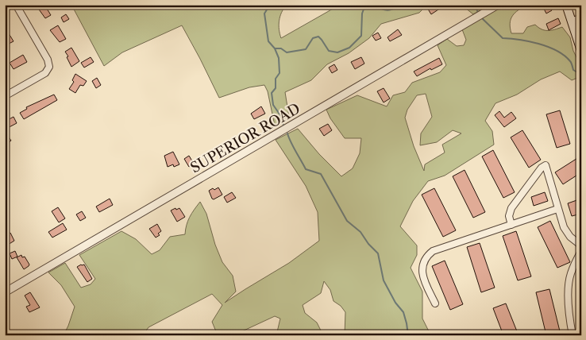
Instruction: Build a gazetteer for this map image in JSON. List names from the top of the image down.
{
  "streets": {
    "street": ["SUPERIOR ROAD"]
  }
}
